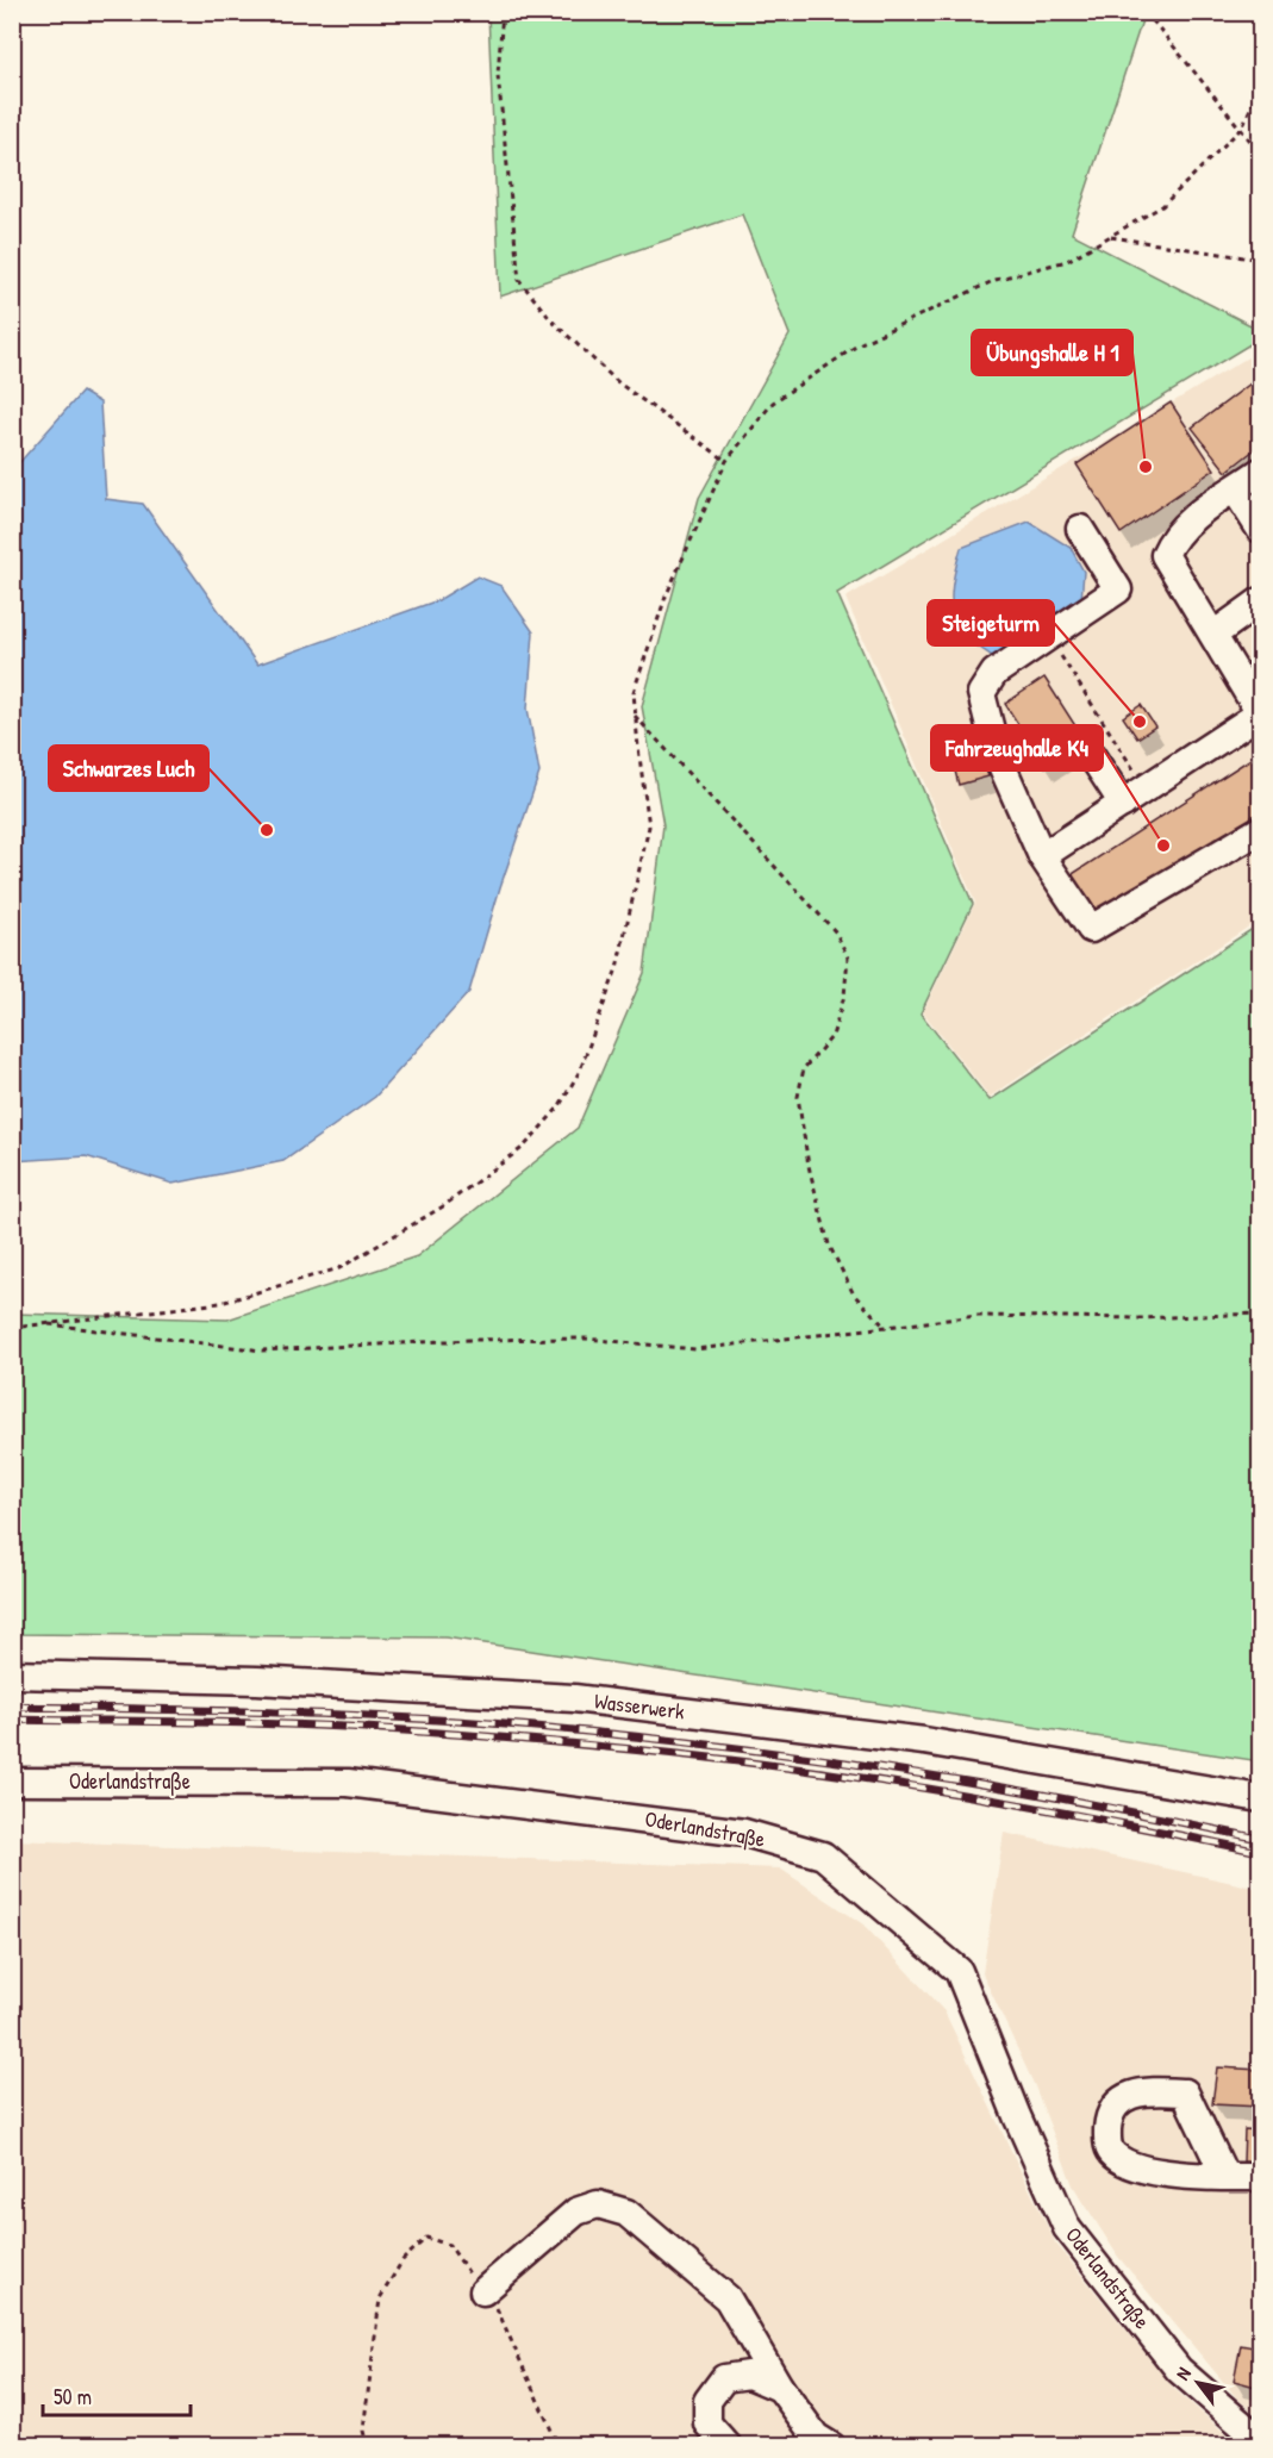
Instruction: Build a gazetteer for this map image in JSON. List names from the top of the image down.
{
  "streets": {
    "street": ["Wasserwerk", "Oderlandstraße"]
  },
  "places": [
    "Übungshalle H 1",
    "Steigeturm",
    "Schwarzes Luch",
    "Fahrzeughalle K4"
  ],
  "scale_bar": "50 m",
  "north": "top left"
}
